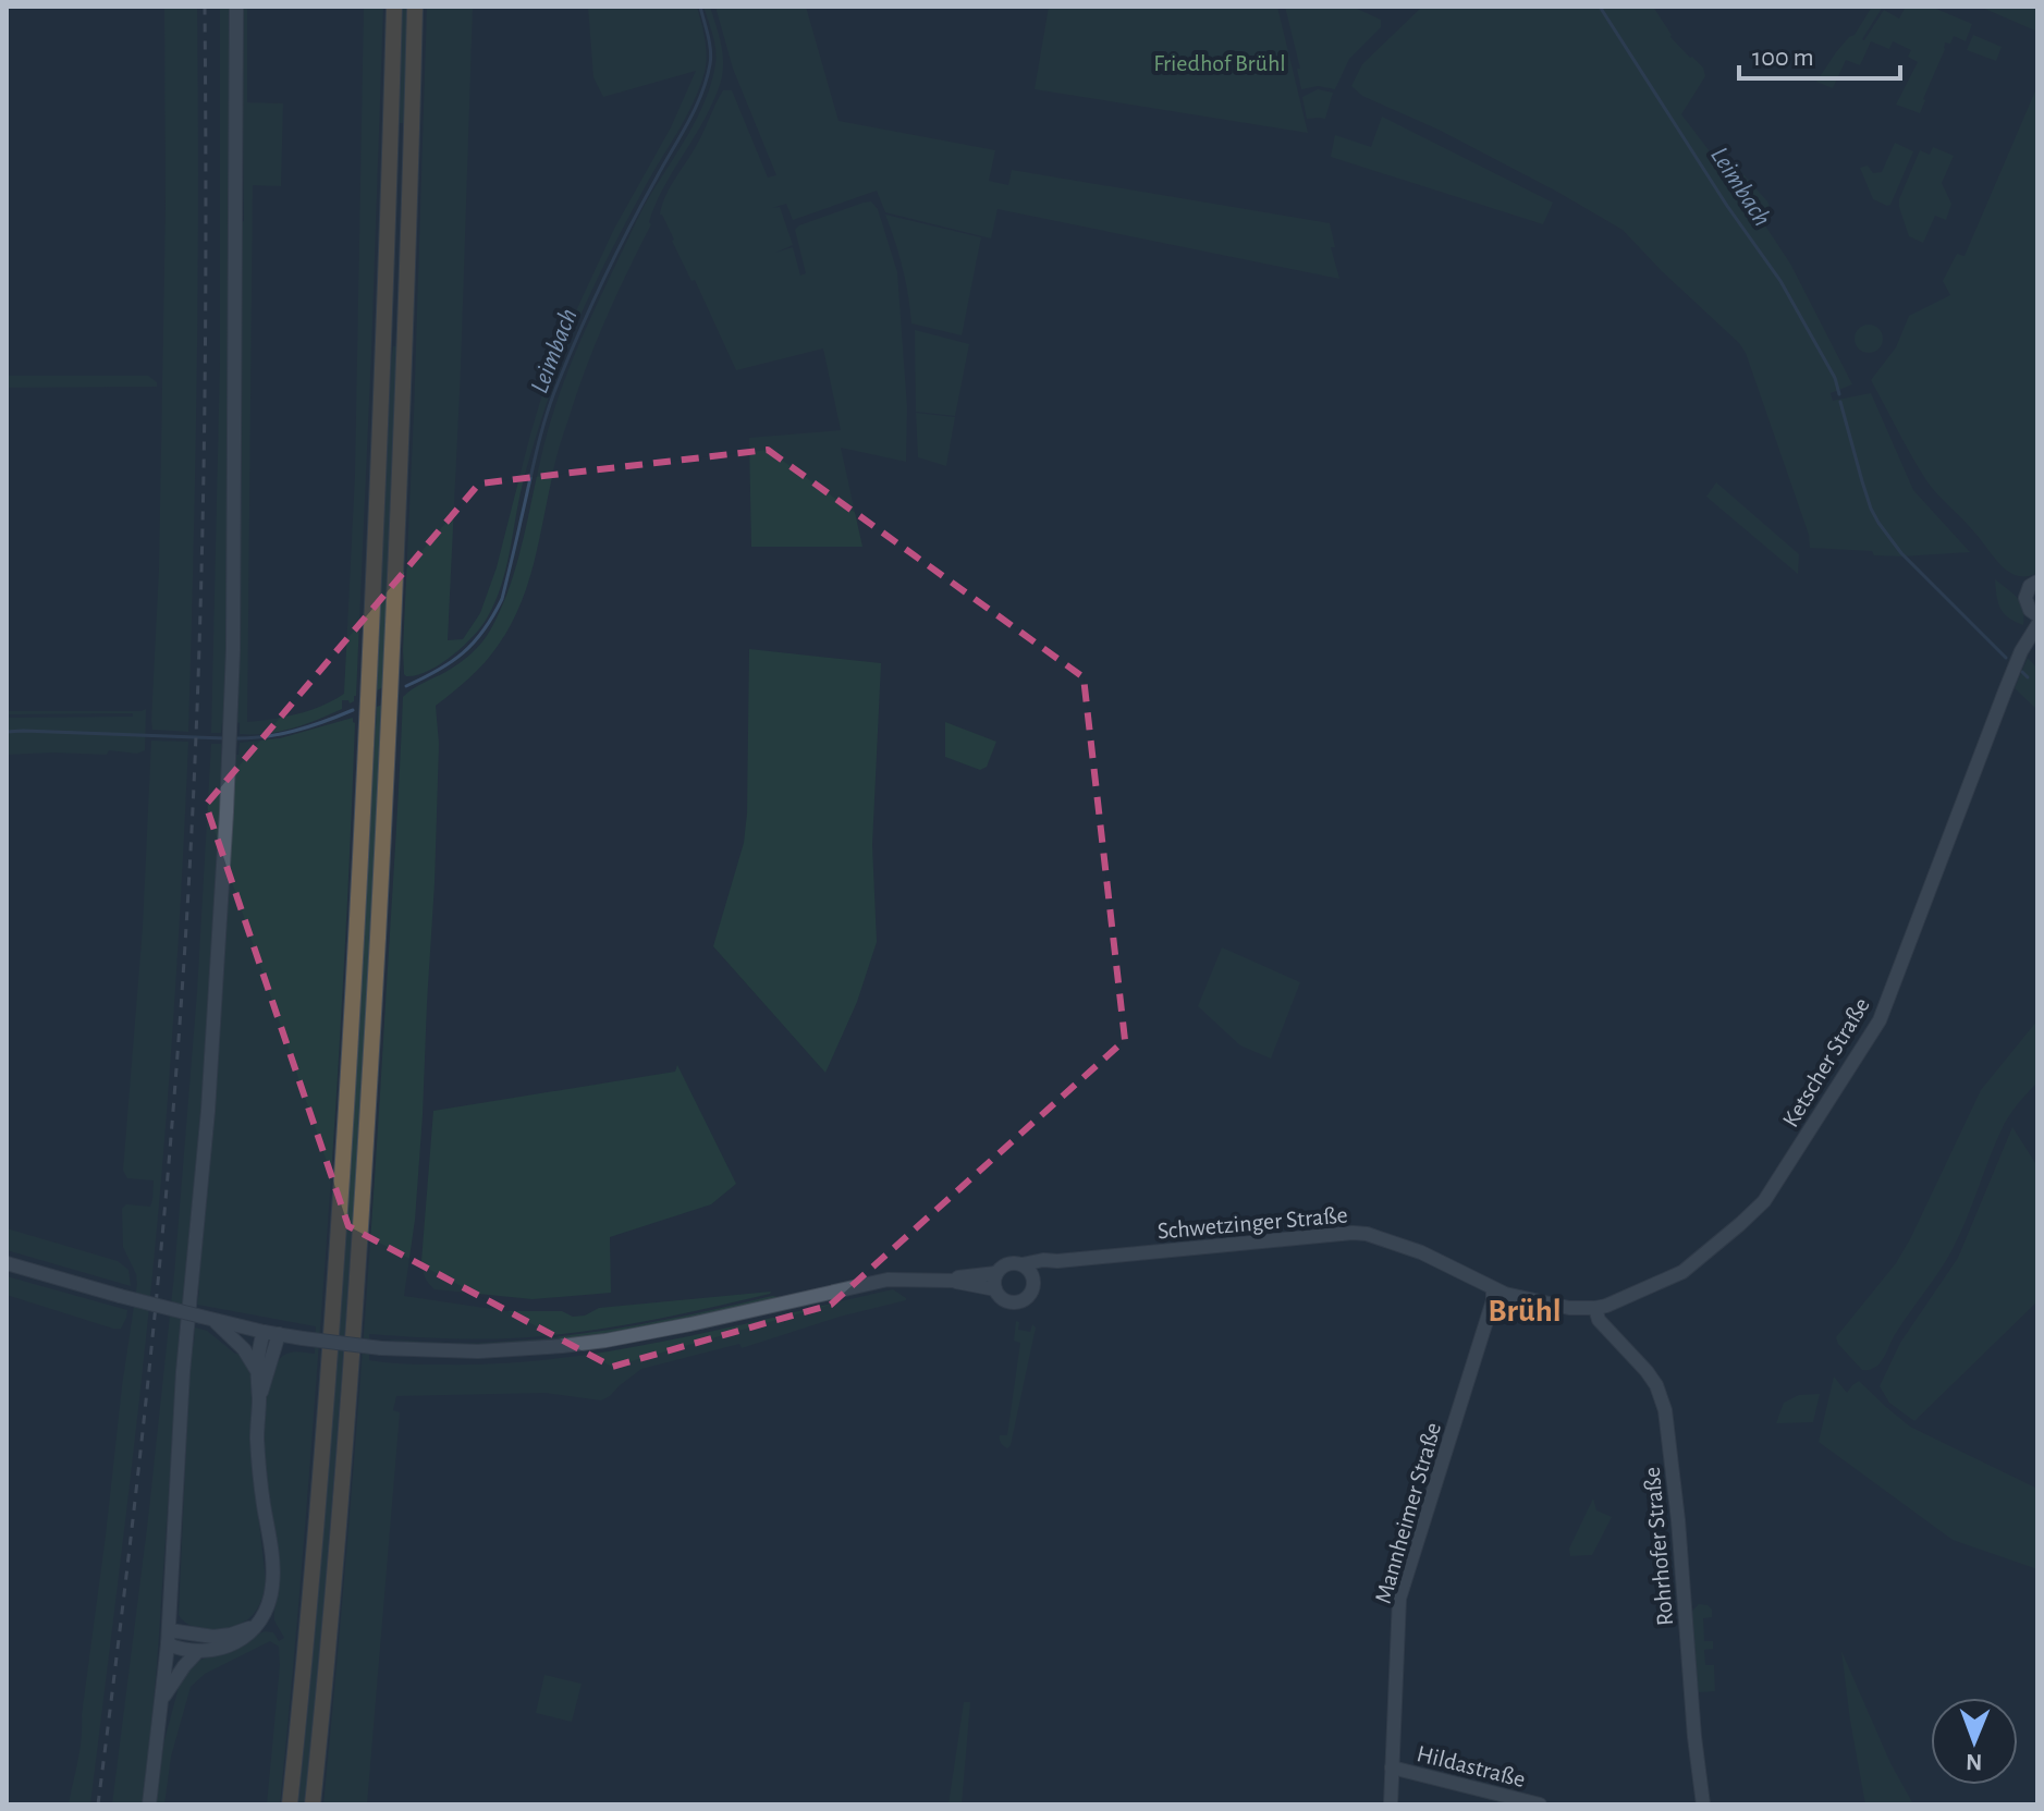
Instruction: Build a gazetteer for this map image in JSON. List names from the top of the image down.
{
  "streets": {
    "main road": [
      "Ketscher Straße",
      "Schwetzinger Straße",
      "Mannheimer Straße",
      "Rohrhofer Straße",
      "Hildastraße"
    ]
  },
  "crossings": [
    ["Ketscher Straße", "Schwetzinger Straße"],
    ["Ketscher Straße", "Mannheimer Straße"],
    ["Ketscher Straße", "Rohrhofer Straße"],
    ["Schwetzinger Straße", "Mannheimer Straße"],
    ["Mannheimer Straße", "Hildastraße"]
  ],
  "districts": ["Brühl"],
  "water": ["Leimbach"],
  "parks": ["Friedhof Brühl"],
  "scale_bar": "100 m",
  "north": "bottom"
}
